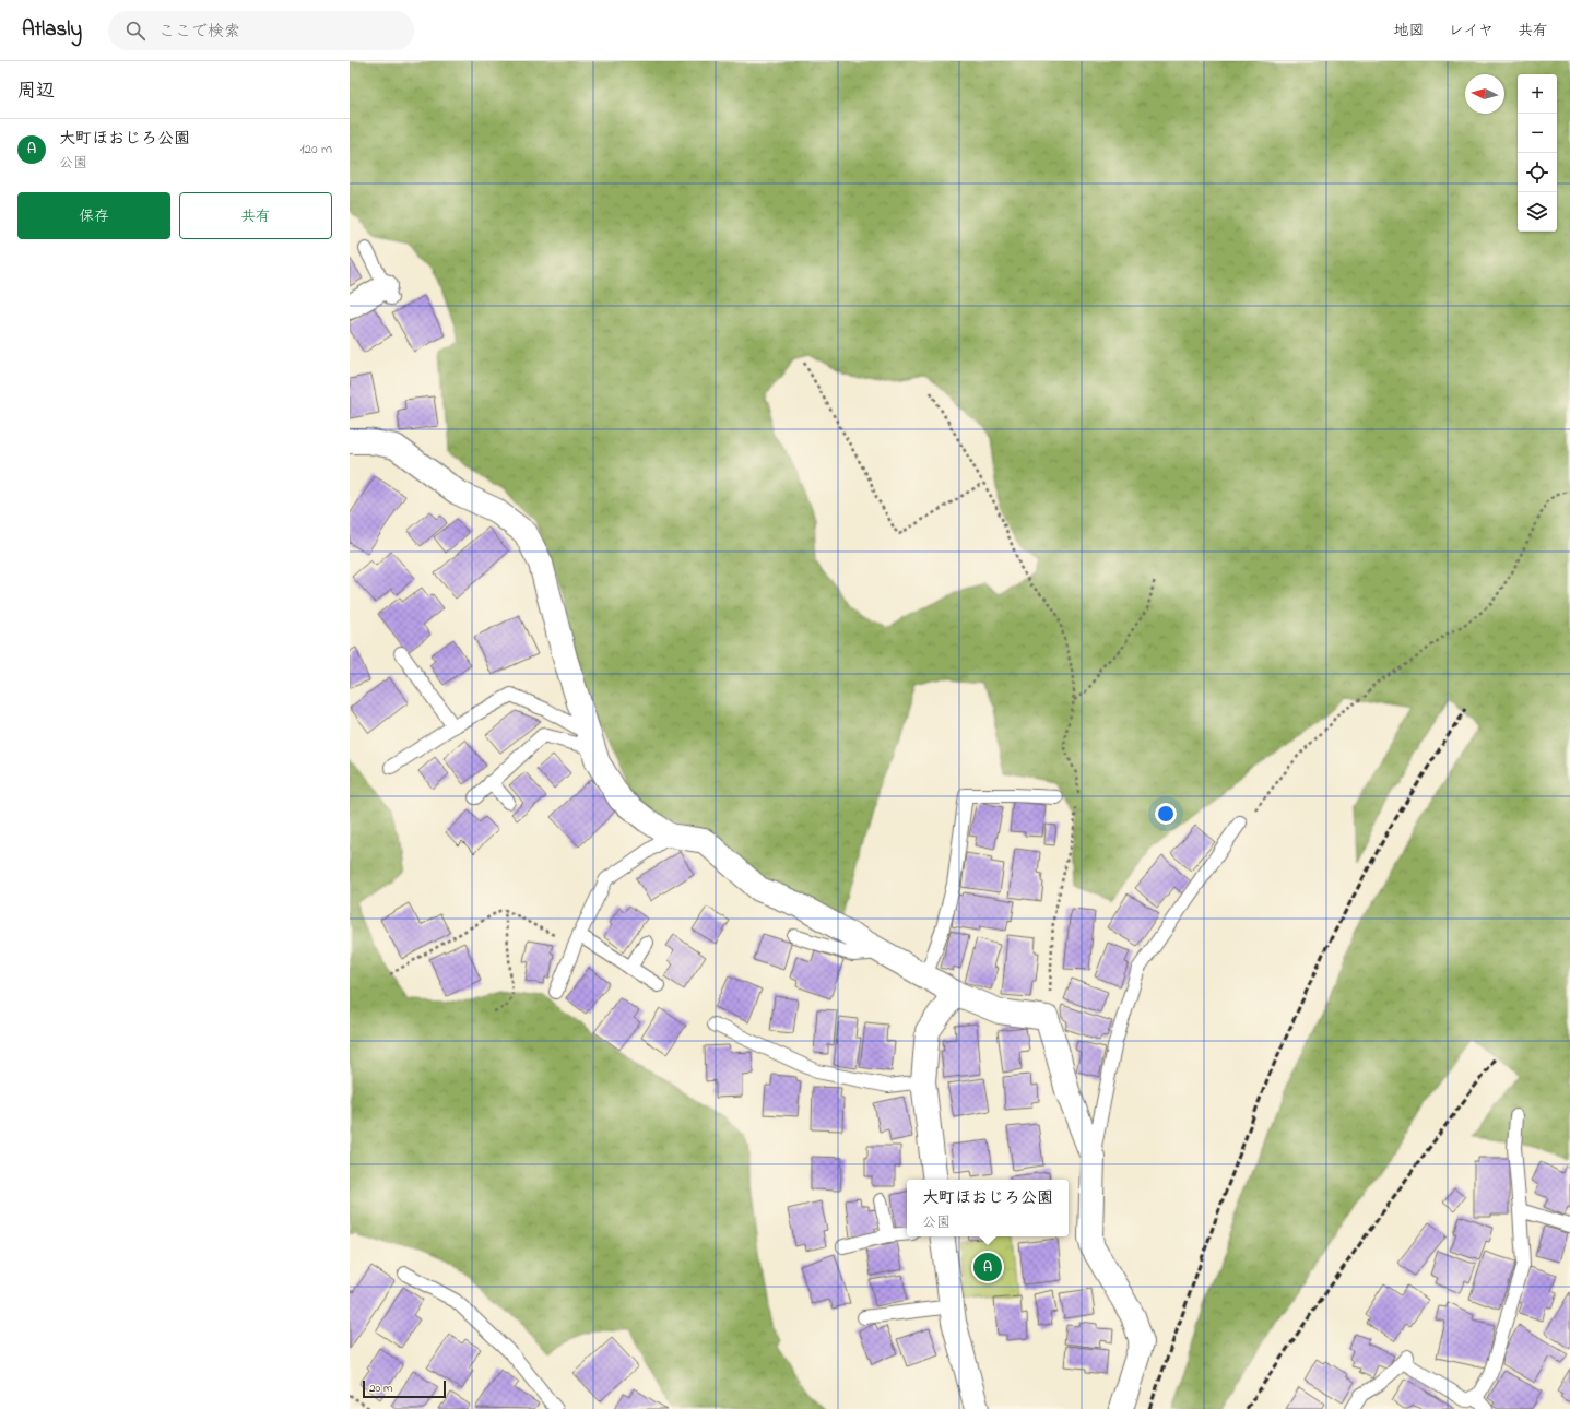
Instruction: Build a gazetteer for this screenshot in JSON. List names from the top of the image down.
{
  "scale_bar": "20 m",
  "north": "left",
  "page": {
    "header": "Atlasly",
    "search": "ここで検索",
    "nav": ["地図", "レイヤ", "共有"],
    "heading": "周辺",
    "map_buttons": ["+", "−"],
    "list": [
      {
        "mark": "A",
        "name": "大町ほおじろ公園",
        "note": "公園",
        "value": "120 m"
      }
    ],
    "buttons": ["保存", "共有"],
    "popup": ["大町ほおじろ公園", "公園"],
    "pins": "A",
    "scale": "20 m"
  }
}
